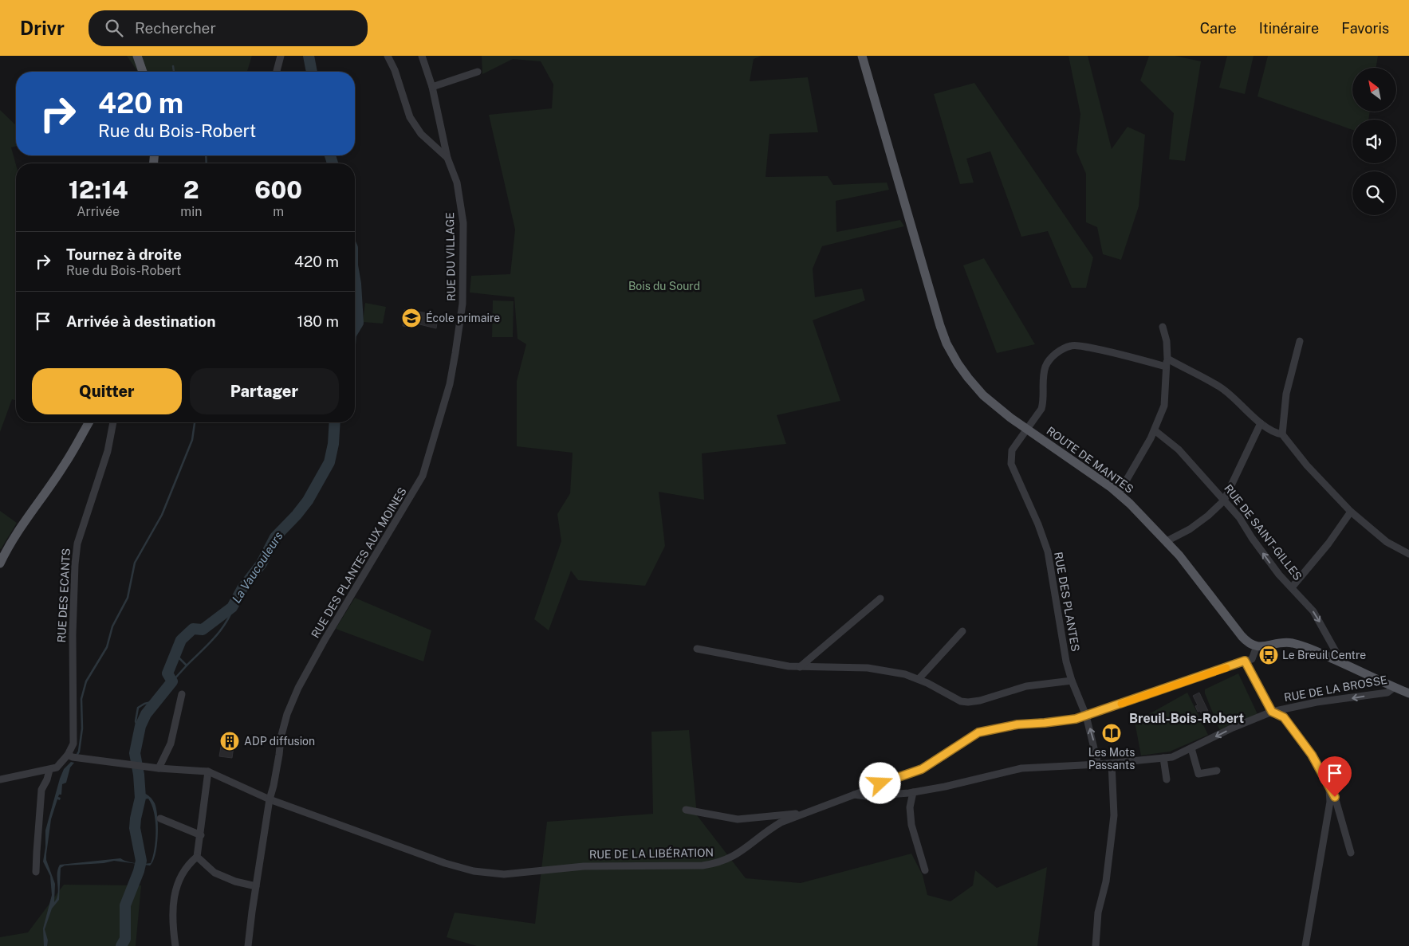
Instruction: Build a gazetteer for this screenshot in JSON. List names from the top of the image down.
{
  "streets": {
    "main road": ["ROUTE DE MANTES"],
    "street": [
      "RUE DU VILLAGE",
      "RUE DE SAINT-GILLES",
      "RUE DES PLANTES AUX MOINES",
      "RUE DES ECANTS",
      "RUE DES PLANTES",
      "RUE DE LA BROSSE",
      "RUE DE LA LIBÉRATION"
    ]
  },
  "crossings": [
    ["RUE DU VILLAGE", "RUE DES PLANTES AUX MOINES"],
    ["ROUTE DE MANTES", "RUE DES PLANTES"],
    ["ROUTE DE MANTES", "RUE DE LA LIBÉRATION"],
    ["RUE DES PLANTES AUX MOINES", "RUE DE LA LIBÉRATION"],
    ["RUE DES PLANTES", "RUE DE LA BROSSE"],
    ["RUE DES PLANTES", "RUE DE LA LIBÉRATION"],
    ["RUE DE LA BROSSE", "RUE DE LA LIBÉRATION"]
  ],
  "one_way": ["RUE DE LA BROSSE"],
  "districts": ["Breuil-Bois-Robert"],
  "water": ["La Vaucouleurs"],
  "parks": ["Bois du Sourd"],
  "places": {
    "school or university": ["École primaire"],
    "bus stop": ["Le Breuil Centre"],
    "library": ["Les Mots Passants"],
    "building": ["ADP diffusion"]
  },
  "north": "top left",
  "page": {
    "header": "Drivr",
    "search": "Rechercher",
    "nav": ["Carte", "Itinéraire", "Favoris"],
    "turn": ["420 m", "Rue du Bois-Robert"],
    "eta": [
      "12:14",
      "Arrivée",
      "2",
      "min",
      "600",
      "m"
    ],
    "list": [
      {
        "name": "Tournez à droite",
        "note": "Rue du Bois-Robert",
        "value": "420 m"
      },
      {
        "name": "Arrivée à destination",
        "value": "180 m"
      }
    ],
    "buttons": ["Quitter", "Partager"]
  }
}
